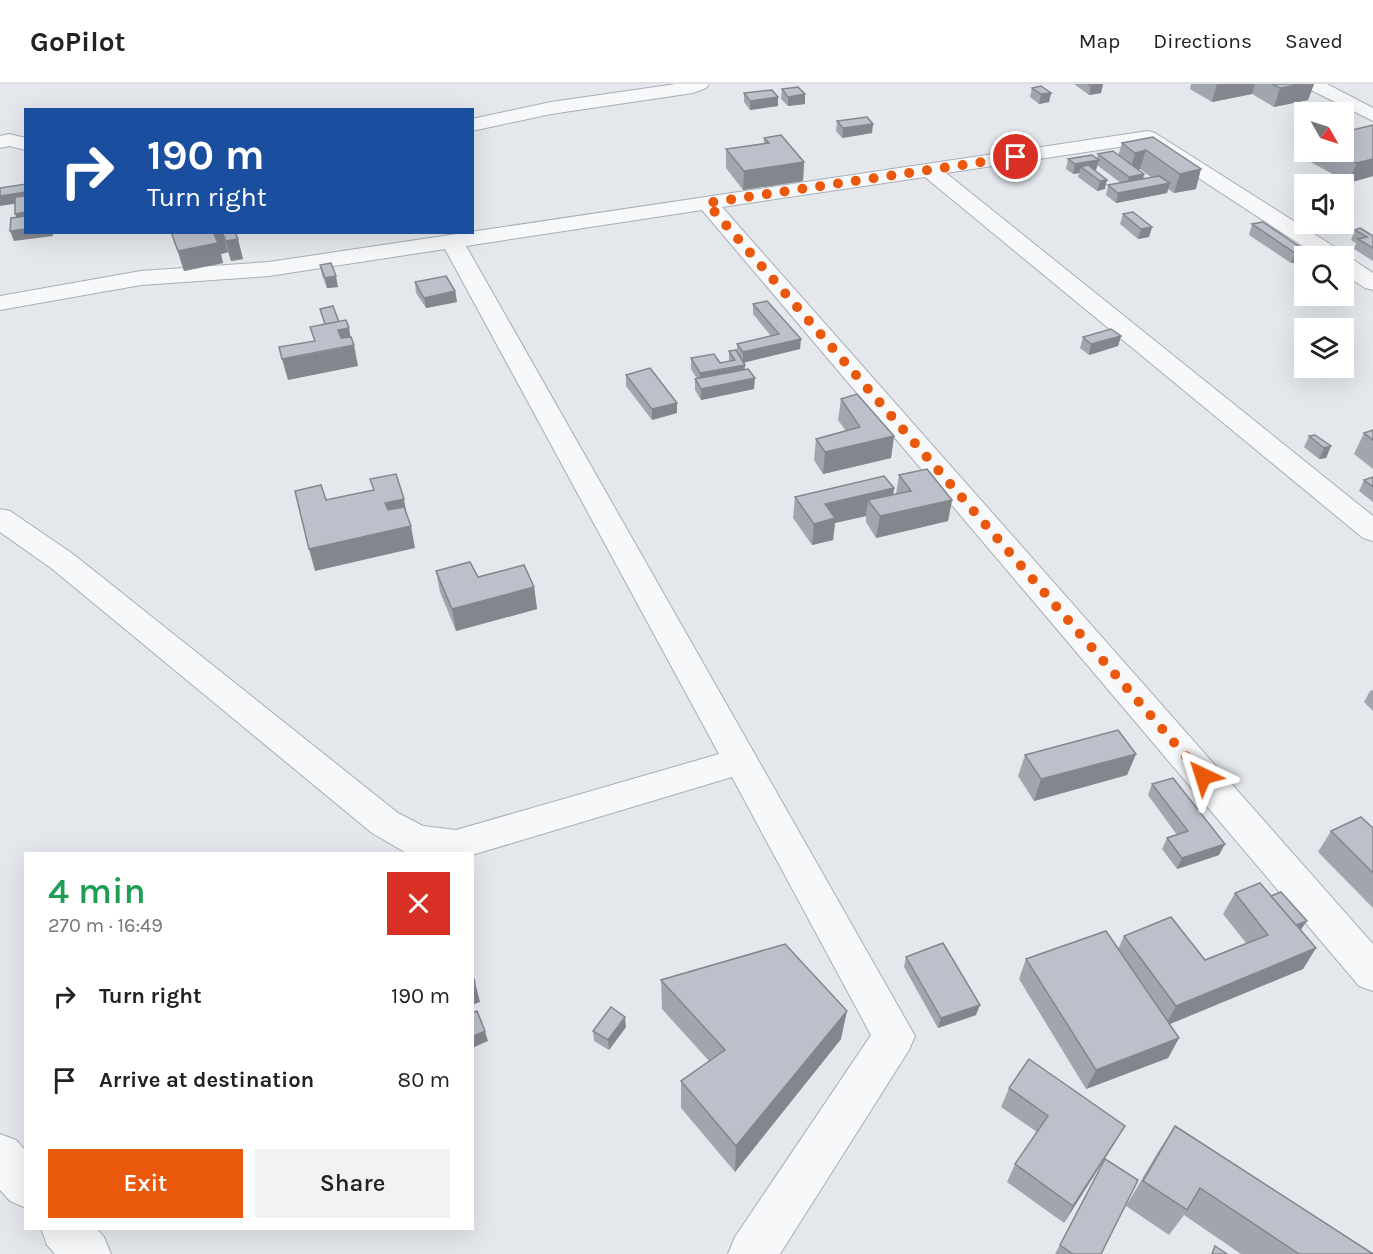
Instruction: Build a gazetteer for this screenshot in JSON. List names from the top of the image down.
{
  "north": "bottom right",
  "page": {
    "header": "GoPilot",
    "nav": ["Map", "Directions", "Saved"],
    "turn": ["190 m", "Turn right"],
    "heading": ["4 min", "270 m · 16:49"],
    "list": [
      {
        "name": "Turn right",
        "value": "190 m"
      },
      {
        "name": "Arrive at destination",
        "value": "80 m"
      }
    ],
    "buttons": ["Exit", "Share"]
  }
}
